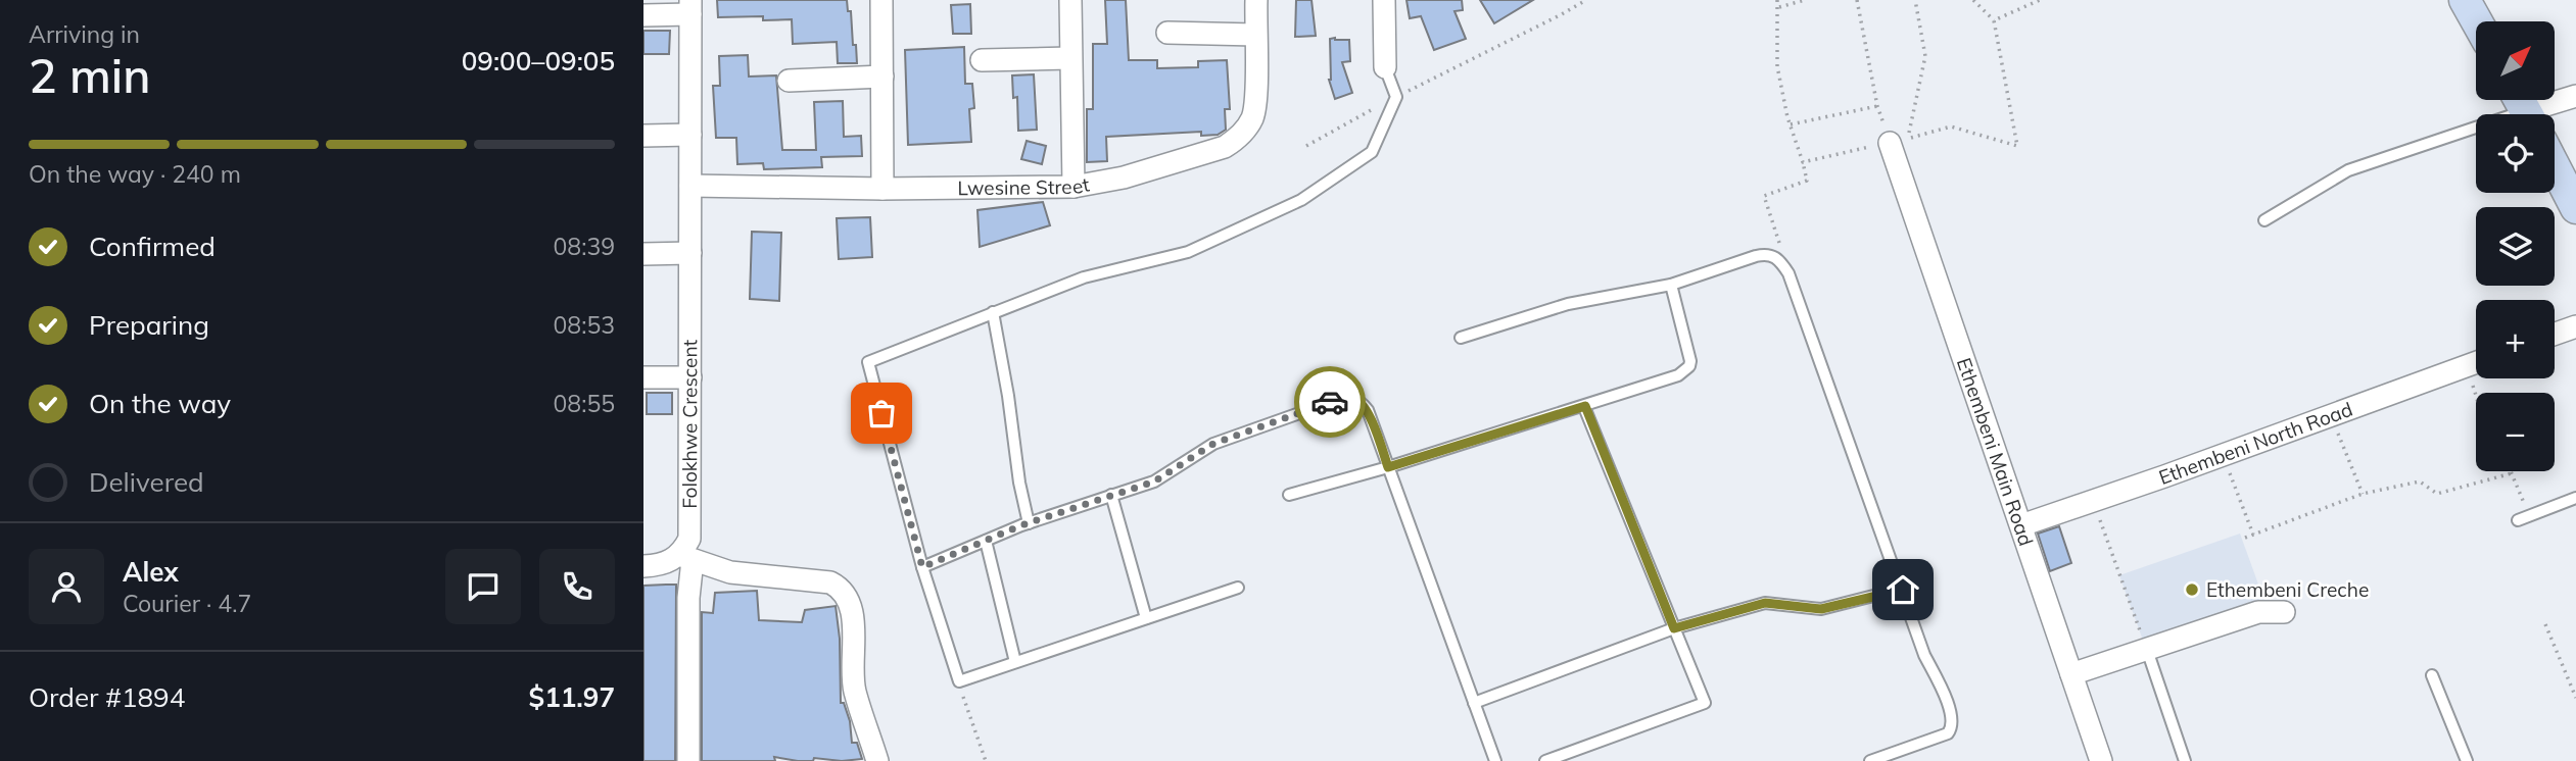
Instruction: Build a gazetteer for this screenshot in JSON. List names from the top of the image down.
{
  "streets": {
    "street": [
      "Lwesine Street",
      "Folokhwe Crescent",
      "Ethembeni North Road",
      "Ethembeni Main Road"
    ]
  },
  "crossings": [
    ["Lwesine Street", "Folokhwe Crescent"],
    ["Ethembeni North Road", "Ethembeni Main Road"]
  ],
  "places": ["Ethembeni Creche"],
  "north": "top right",
  "page": {
    "heading": ["2 min", "Arriving in", "09:00–09:05"],
    "panel": [
      "Alex",
      "Courier · 4.7",
      "Order #1894",
      "$11.97"
    ],
    "map_buttons": ["+", "−"],
    "bar": "On the way · 240 m",
    "list": [
      ["Confirmed", "08:39"],
      ["Preparing", "08:53"],
      ["On the way", "08:55"],
      "Delivered"
    ]
  }
}
